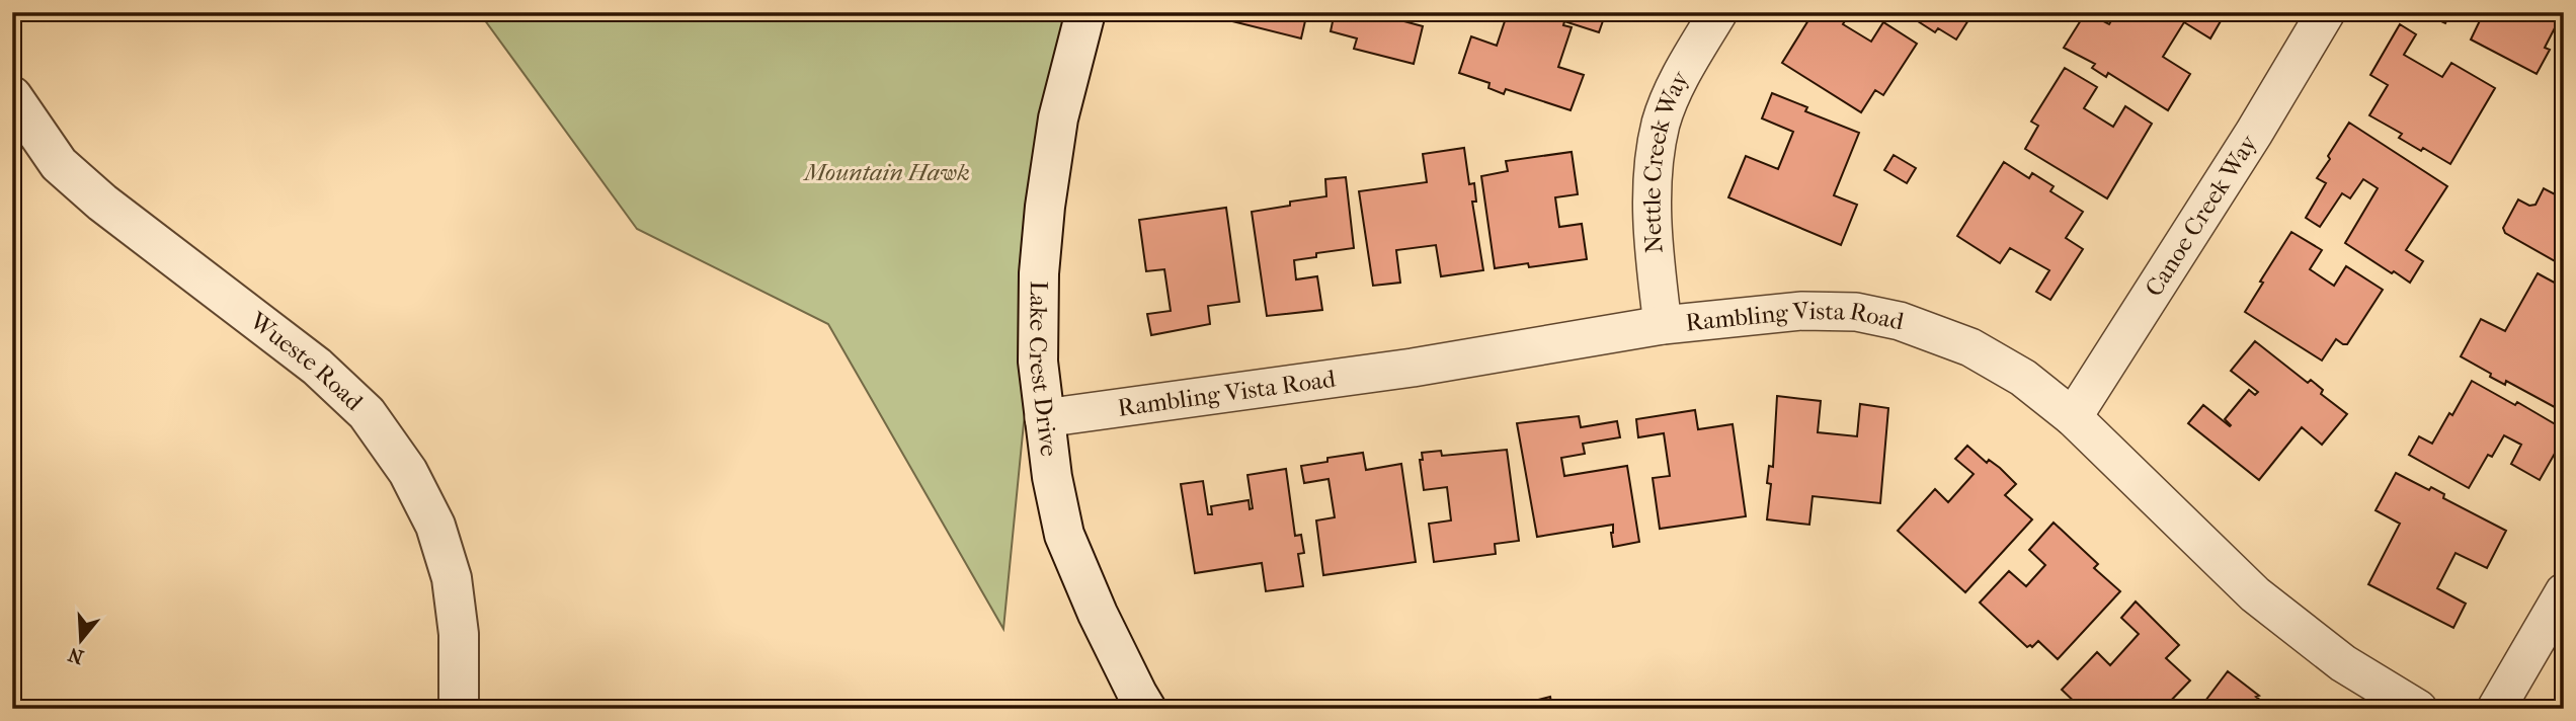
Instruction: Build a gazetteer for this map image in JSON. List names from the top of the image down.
{
  "streets": {
    "street": [
      "Nettle Creek Way",
      "Canoe Creek Way",
      "Rambling Vista Road",
      "Wueste Road",
      "Lake Crest Drive"
    ]
  },
  "crossings": [
    ["Nettle Creek Way", "Rambling Vista Road"],
    ["Canoe Creek Way", "Rambling Vista Road"],
    ["Rambling Vista Road", "Lake Crest Drive"]
  ],
  "parks": ["Mountain Hawk"],
  "north": "bottom"
}
